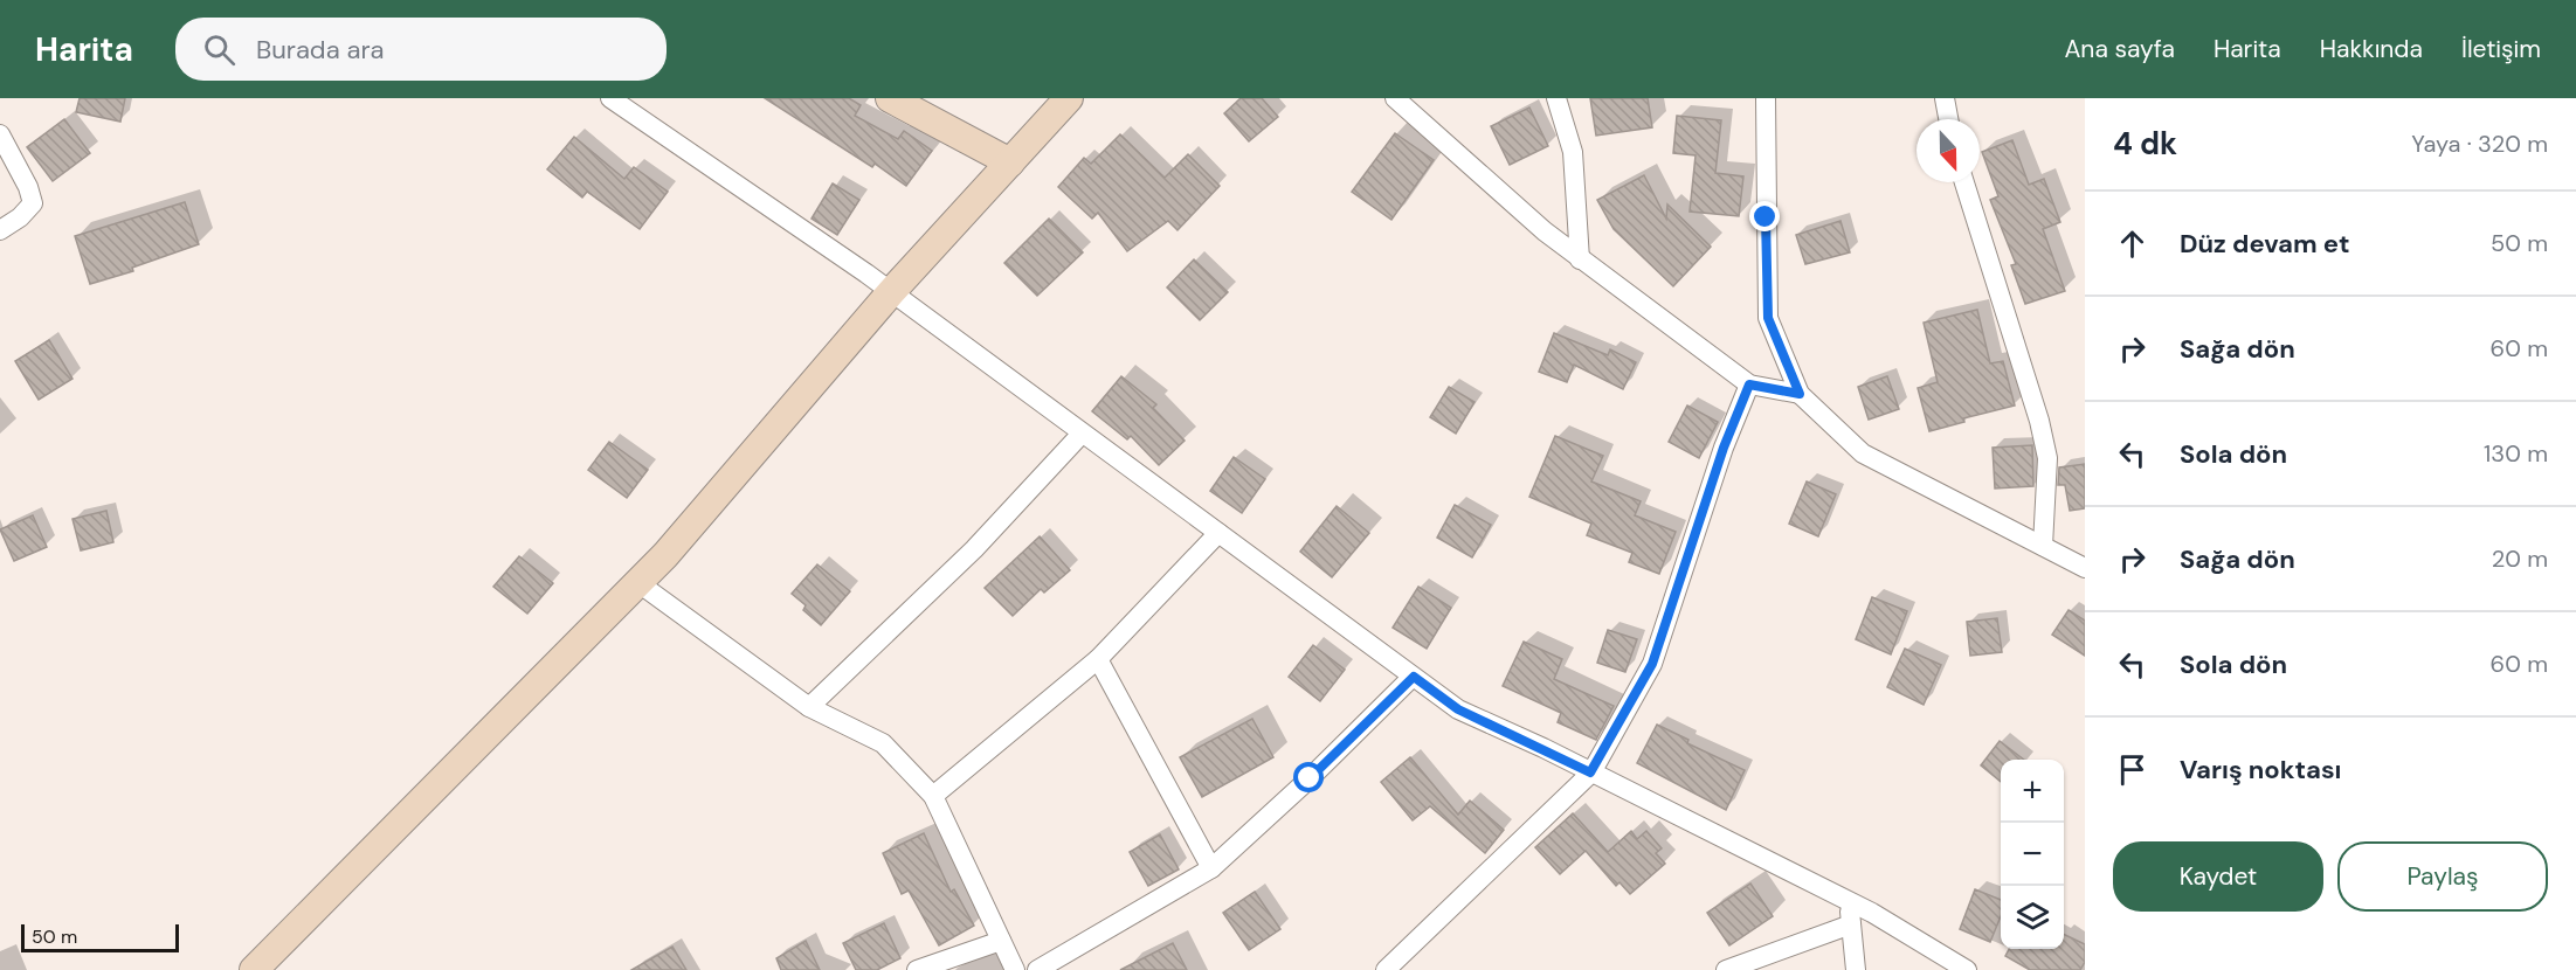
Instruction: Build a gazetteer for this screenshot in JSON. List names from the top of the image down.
{
  "scale_bar": "50 m",
  "north": "bottom",
  "page": {
    "header": "Harita",
    "search": "Burada ara",
    "nav": [
      "Ana sayfa",
      "Harita",
      "Hakkında",
      "İletişim"
    ],
    "heading": ["4 dk", "Yaya · 320 m"],
    "list": [
      ["Düz devam et", "50 m"],
      ["Sağa dön", "60 m"],
      ["Sola dön", "130 m"],
      ["Sağa dön", "20 m"],
      ["Sola dön", "60 m"],
      "Varış noktası"
    ],
    "map_buttons": ["+", "−"],
    "buttons": ["Kaydet", "Paylaş"],
    "scale": "50 m"
  }
}
